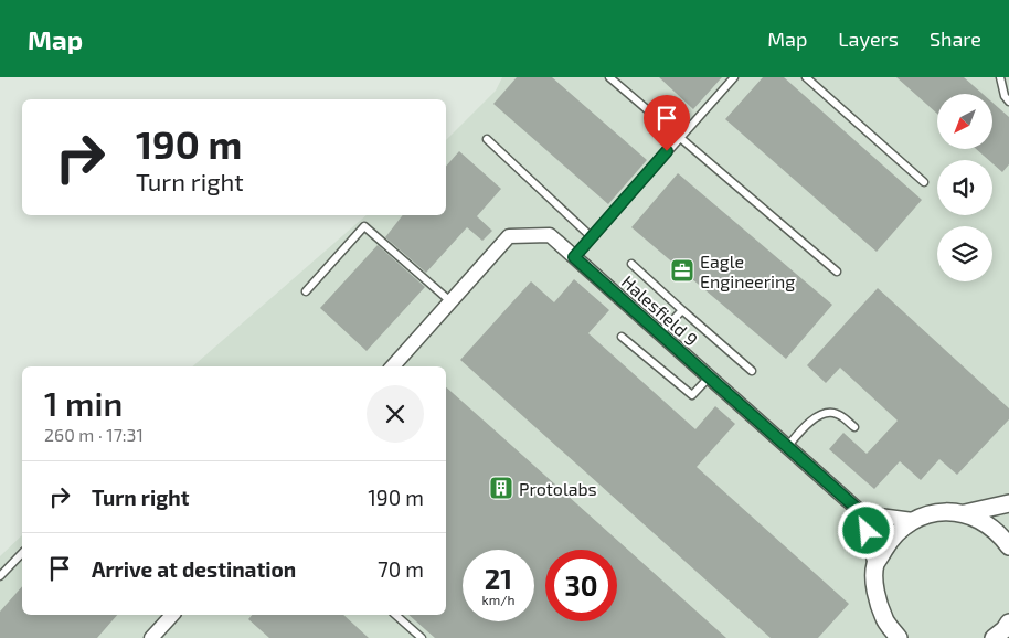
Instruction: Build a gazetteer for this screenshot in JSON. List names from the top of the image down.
{
  "streets": {
    "street": ["Halesfield 9"]
  },
  "places": {
    "office": ["Eagle Engineering"],
    "building": ["Protolabs"]
  },
  "north": "bottom left",
  "page": {
    "header": "Map",
    "nav": ["Map", "Layers", "Share"],
    "turn": ["190 m", "Turn right"],
    "heading": ["1 min", "260 m · 17:31"],
    "list": [
      {
        "name": "Turn right",
        "value": "190 m"
      },
      {
        "name": "Arrive at destination",
        "value": "70 m"
      }
    ],
    "speed": "21 km/h",
    "limit": "30"
  }
}
